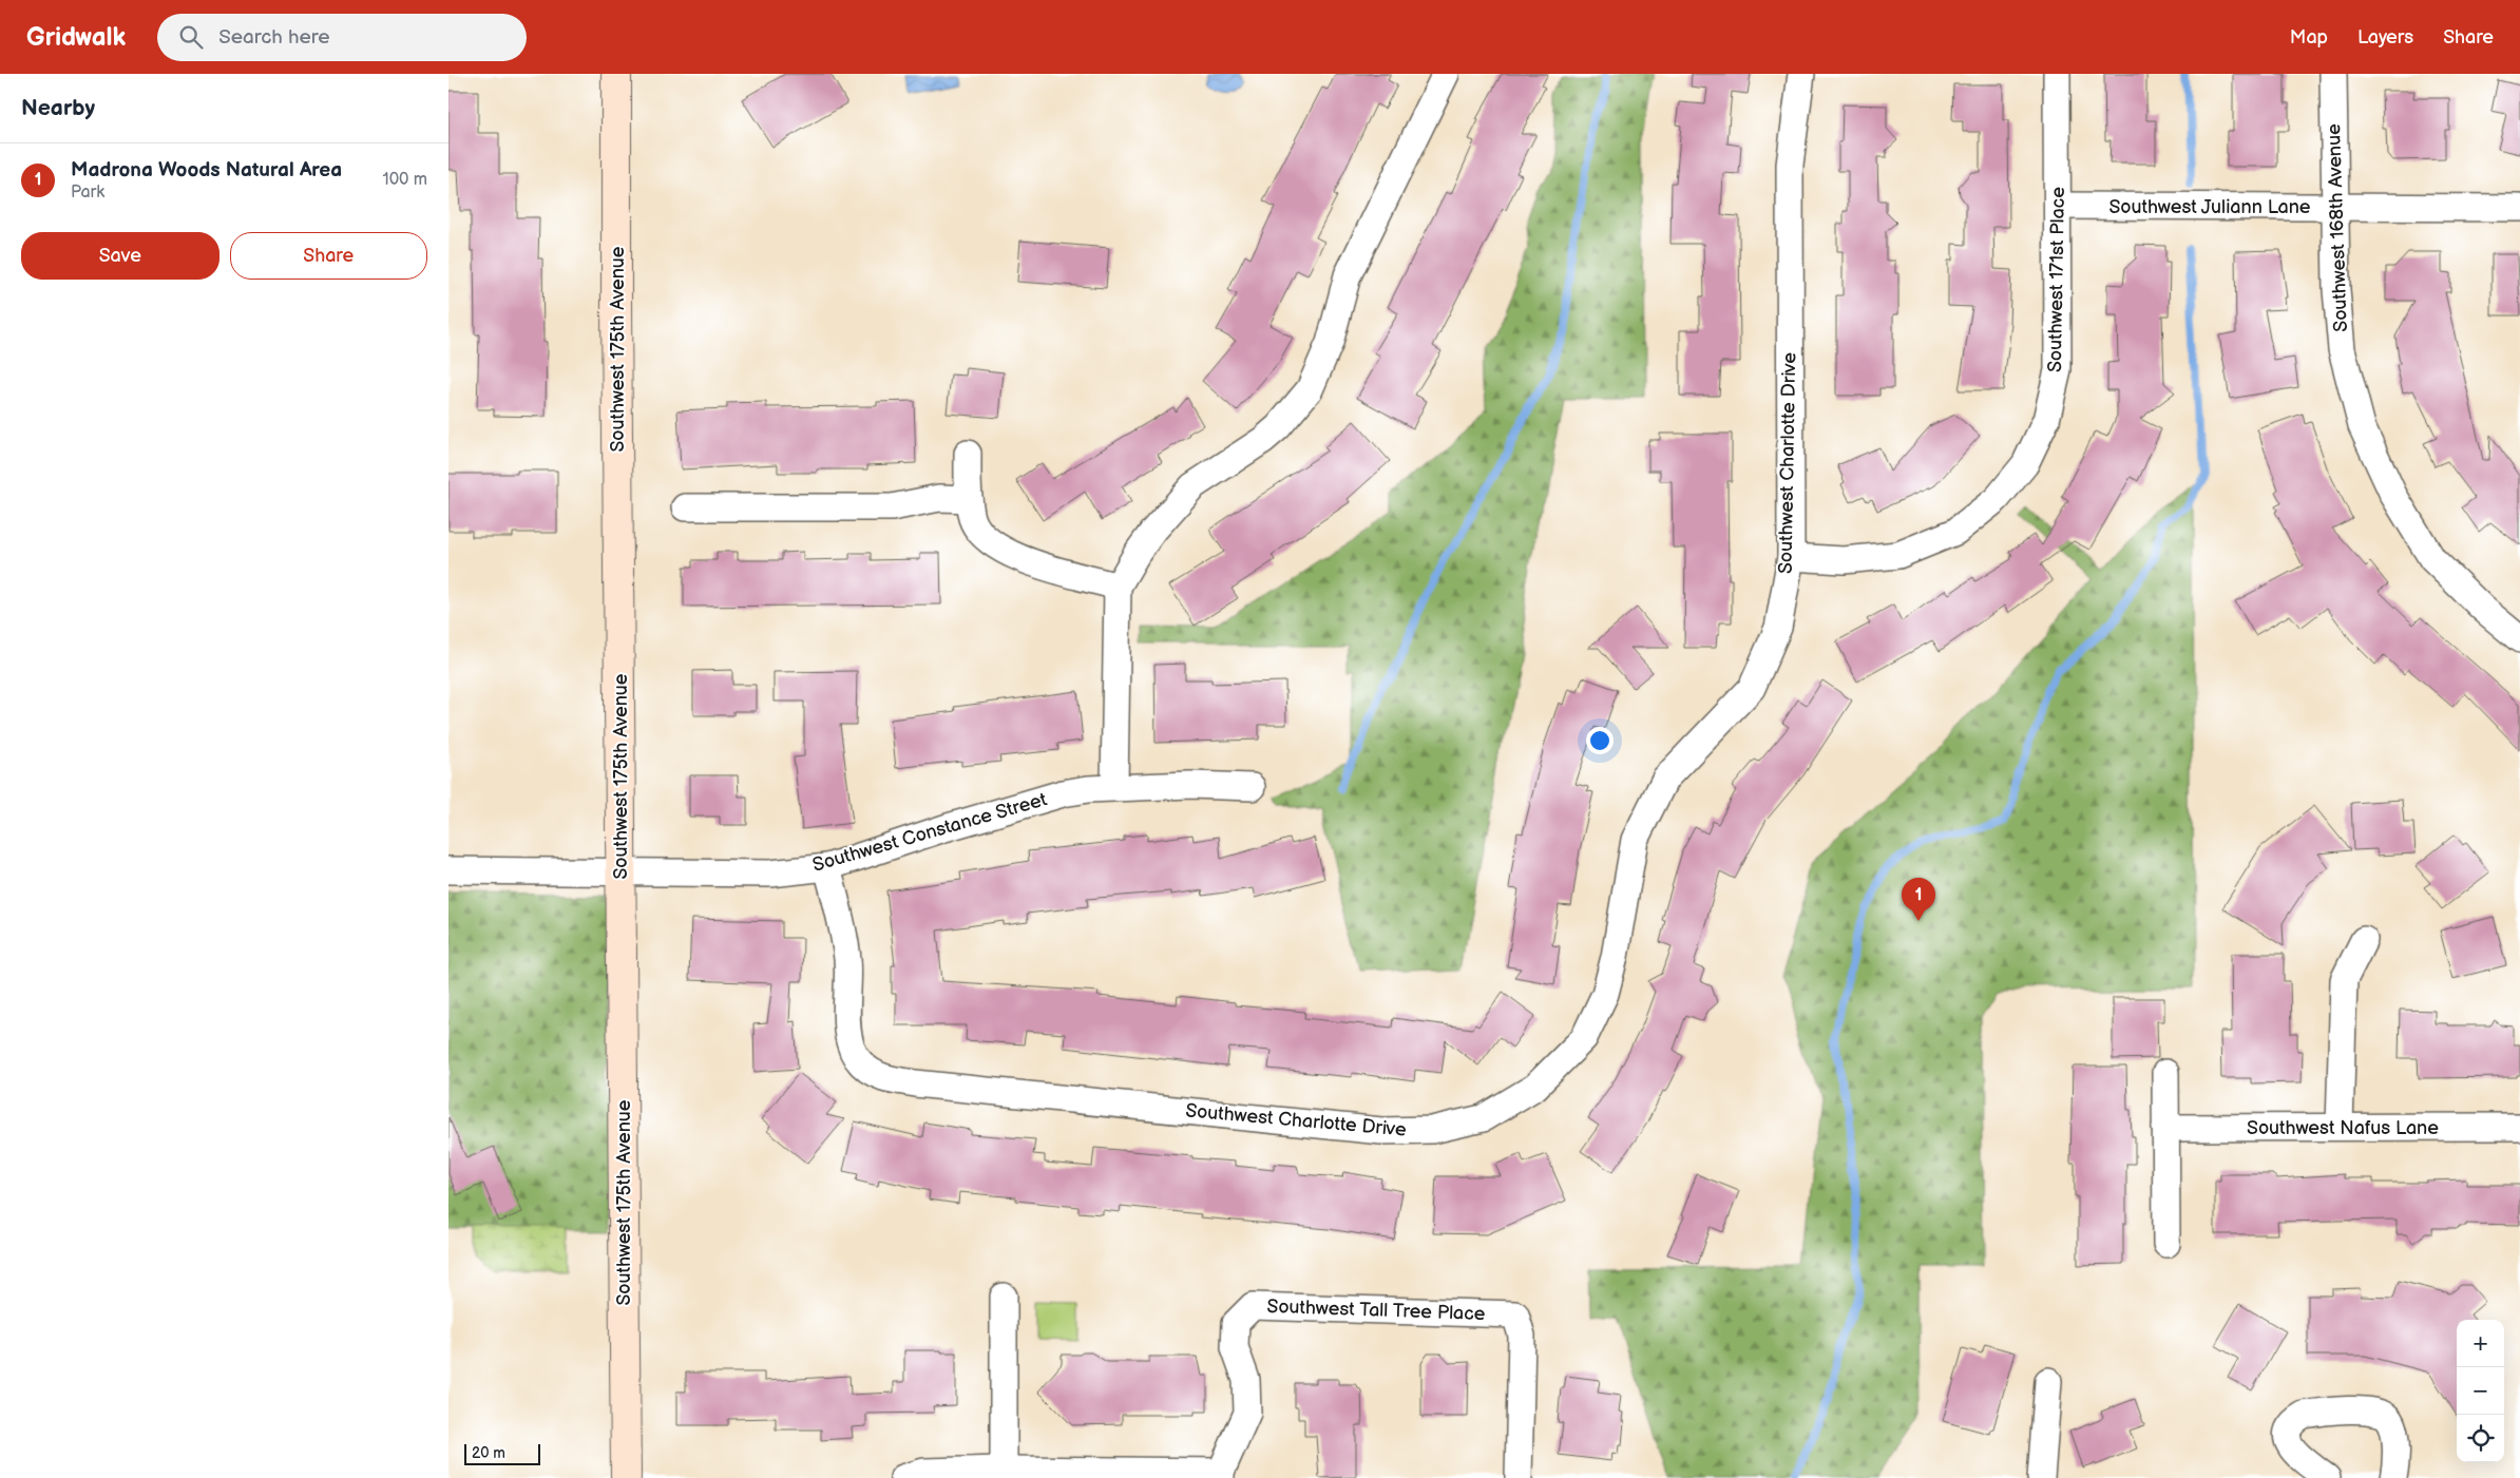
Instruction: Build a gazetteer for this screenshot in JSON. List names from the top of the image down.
{
  "streets": {
    "main road": ["Southwest 175th Avenue"],
    "street": [
      "Southwest Juliann Lane",
      "Southwest 168th Avenue",
      "Southwest 171st Place",
      "Southwest Charlotte Drive",
      "Southwest Constance Street",
      "Southwest Nafus Lane",
      "Southwest Tall Tree Place"
    ]
  },
  "crossings": [
    ["Southwest Juliann Lane", "Southwest 168th Avenue"],
    ["Southwest Juliann Lane", "Southwest 171st Place"],
    ["Southwest 171st Place", "Southwest Charlotte Drive"],
    ["Southwest 175th Avenue", "Southwest Constance Street"],
    ["Southwest Charlotte Drive", "Southwest Constance Street"]
  ],
  "scale_bar": "20 m",
  "page": {
    "header": "Gridwalk",
    "search": "Search here",
    "nav": ["Map", "Layers", "Share"],
    "heading": "Nearby",
    "list": [
      {
        "mark": "1",
        "name": "Madrona Woods Natural Area",
        "note": "Park",
        "value": "100 m"
      }
    ],
    "buttons": ["Save", "Share"],
    "pins": "1",
    "map_buttons": ["+", "−"],
    "scale": "20 m"
  }
}
